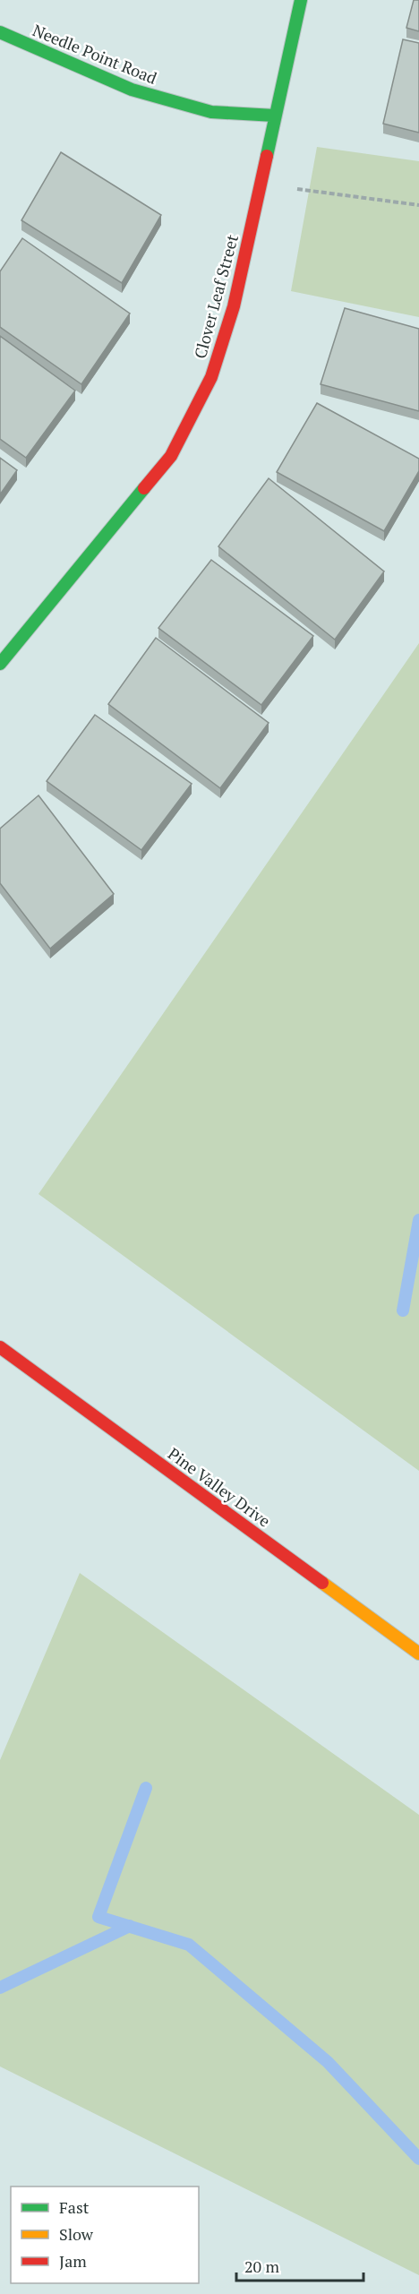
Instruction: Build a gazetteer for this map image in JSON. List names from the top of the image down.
{
  "streets": {
    "street": ["Needle Point Road", "Clover Leaf Street", "Pine Valley Drive"]
  },
  "crossings": [
    ["Needle Point Road", "Clover Leaf Street"]
  ],
  "legend": ["Fast", "Slow", "Jam"],
  "scale_bar": "20 m"
}
